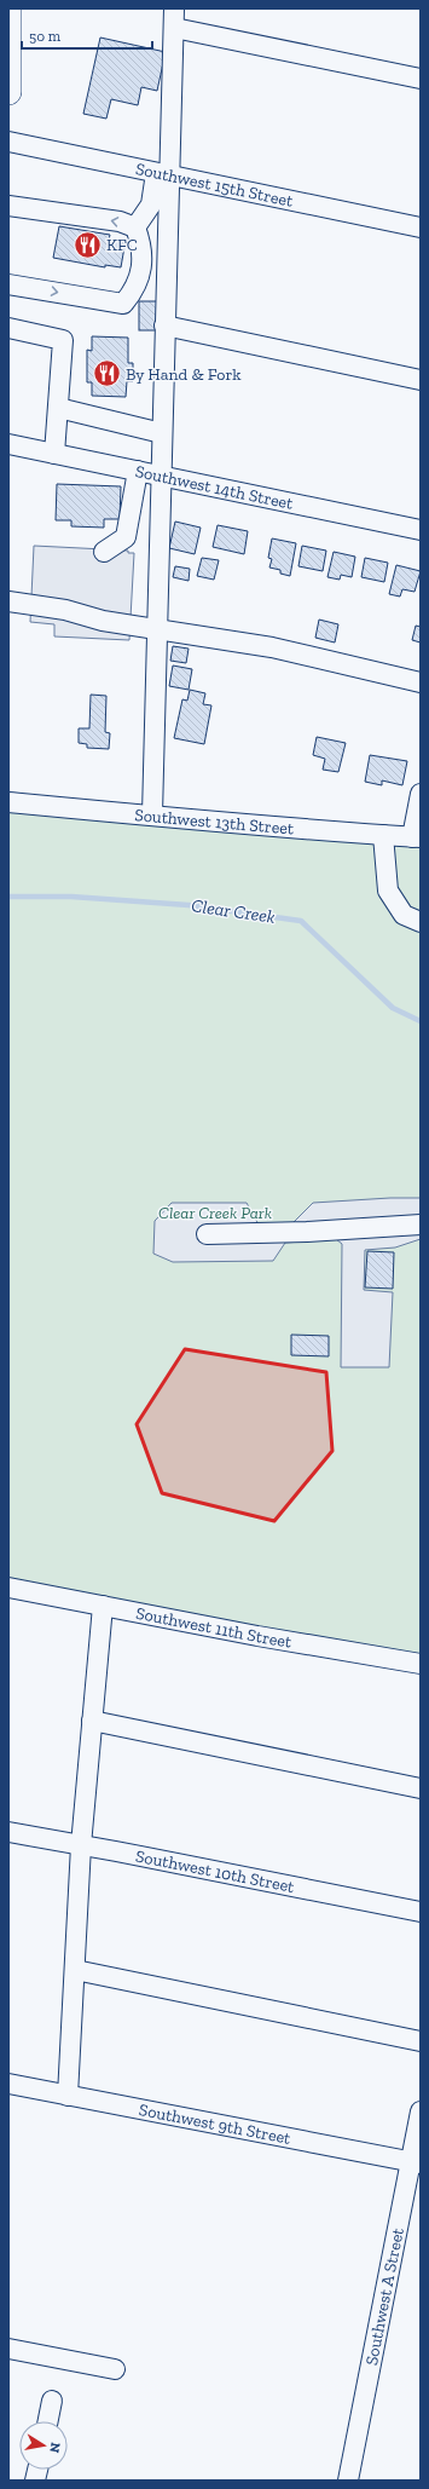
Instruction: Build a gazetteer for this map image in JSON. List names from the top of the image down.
{
  "streets": {
    "street": [
      "Southwest 15th Street",
      "Southwest 14th Street",
      "Southwest 13th Street",
      "Southwest 11th Street",
      "Southwest 10th Street",
      "Southwest 9th Street",
      "Southwest A Street"
    ]
  },
  "crossings": [
    ["Southwest 9th Street", "Southwest A Street"]
  ],
  "water": ["Clear Creek"],
  "parks": ["Clear Creek Park"],
  "places": {
    "restaurant": ["KFC", "By Hand & Fork"]
  },
  "scale_bar": "50 m",
  "north": "right"
}
